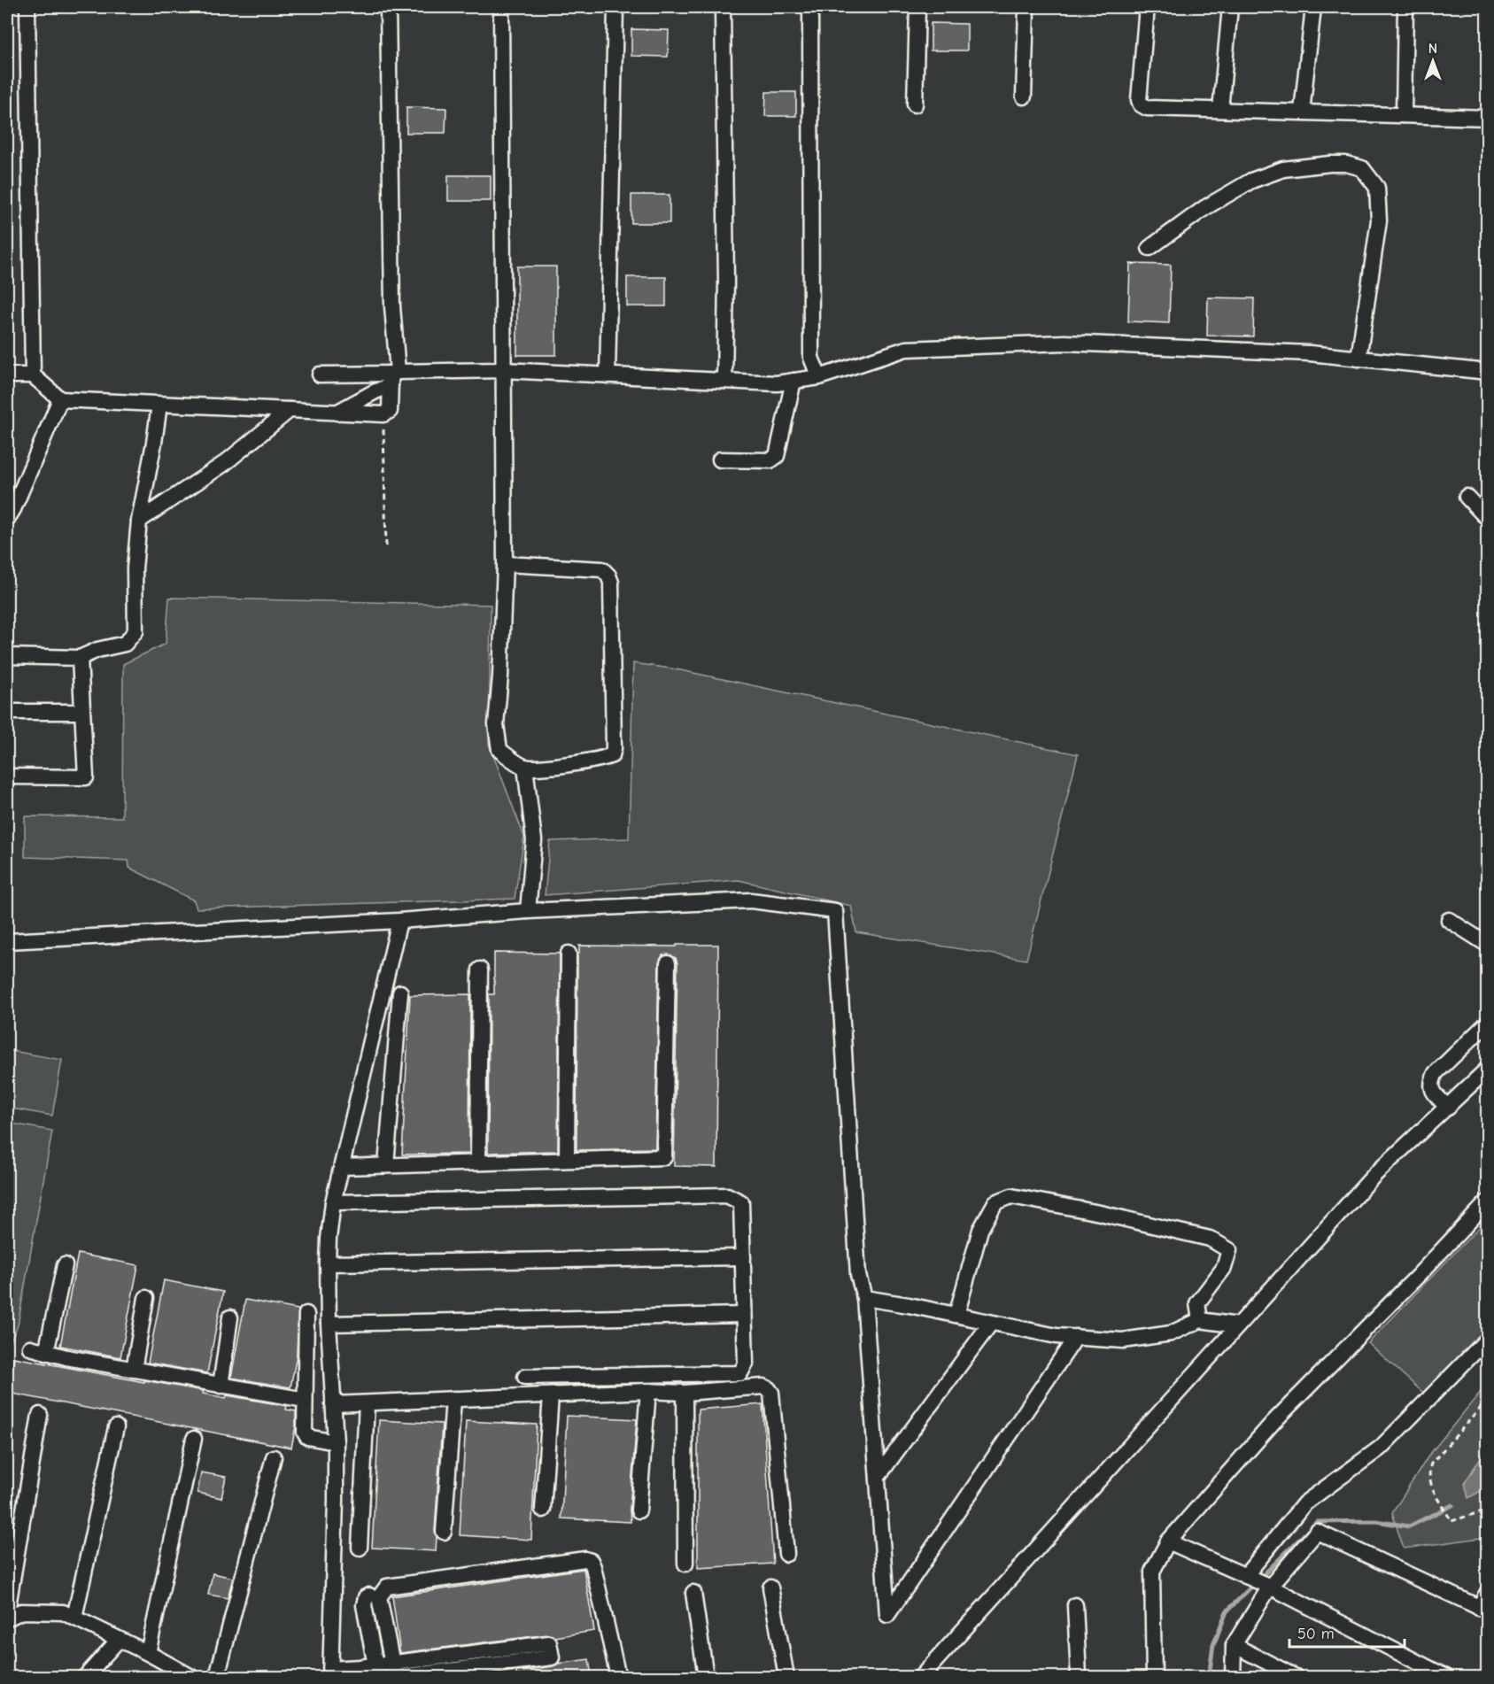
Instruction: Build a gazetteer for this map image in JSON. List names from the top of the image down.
{
  "scale_bar": "50 m",
  "north": "top"
}
